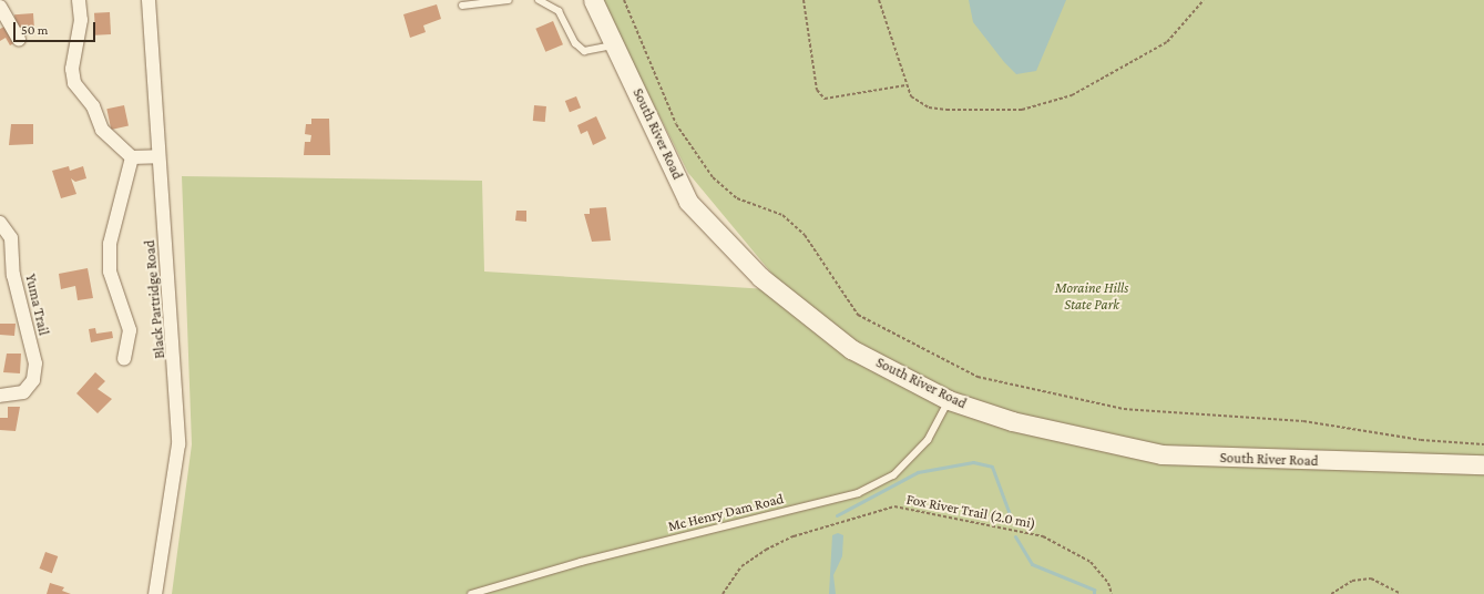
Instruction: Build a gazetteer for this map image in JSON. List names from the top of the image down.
{
  "streets": {
    "street": ["South River Road", "Black Partridge Road", "Yuma Trail"],
    "lane": ["Mc Henry Dam Road"],
    "path": ["Fox River Trail (2.0 mi)"]
  },
  "crossings": [
    ["South River Road", "Mc Henry Dam Road"]
  ],
  "parks": ["Moraine Hills State Park"],
  "scale_bar": "50 m"
}
